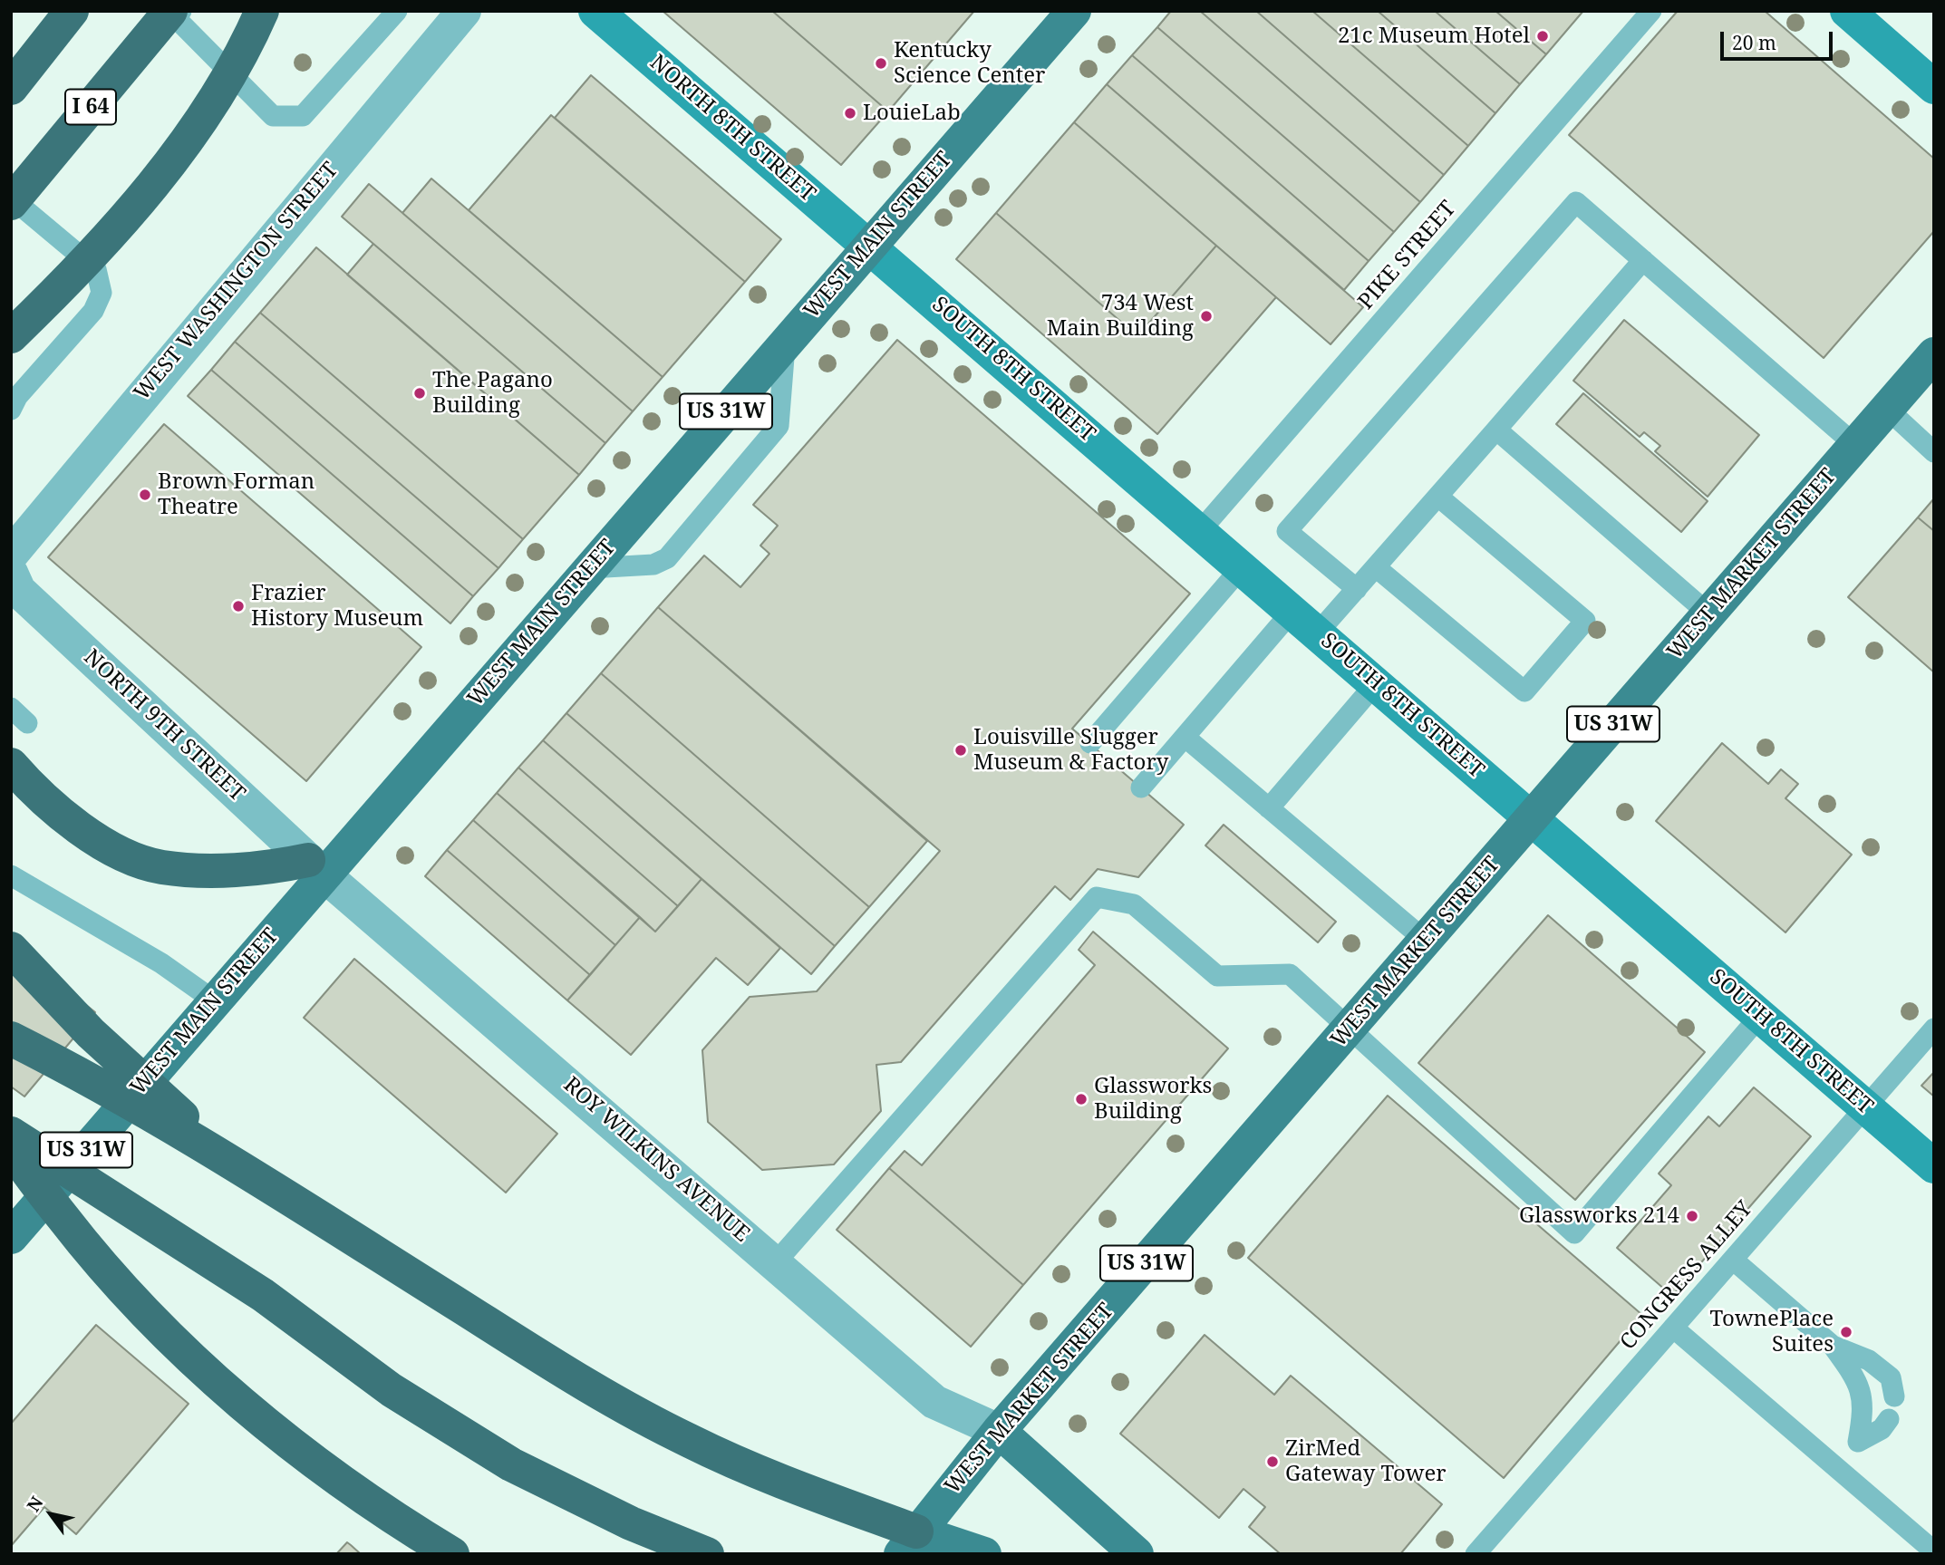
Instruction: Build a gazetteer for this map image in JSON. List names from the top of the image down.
{
  "streets": {
    "highway": ["I 64"],
    "main road": ["WEST MAIN STREET", "US 31W", "WEST MARKET STREET"],
    "street": [
      "NORTH 8TH STREET",
      "WEST WASHINGTON STREET",
      "SOUTH 8TH STREET",
      "NORTH 9TH STREET",
      "ROY WILKINS AVENUE"
    ],
    "lane": ["PIKE STREET", "CONGRESS ALLEY"]
  },
  "crossings": [
    ["NORTH 8TH STREET", "WEST MAIN STREET"],
    ["NORTH 8TH STREET", "SOUTH 8TH STREET"],
    ["WEST MAIN STREET", "SOUTH 8TH STREET"],
    ["WEST MAIN STREET", "NORTH 9TH STREET"],
    ["WEST MAIN STREET", "ROY WILKINS AVENUE"],
    ["PIKE STREET", "SOUTH 8TH STREET"],
    ["SOUTH 8TH STREET", "WEST MARKET STREET"],
    ["SOUTH 8TH STREET", "CONGRESS ALLEY"],
    ["WEST MARKET STREET", "ROY WILKINS AVENUE"],
    ["NORTH 9TH STREET", "ROY WILKINS AVENUE"]
  ],
  "places": [
    "21c Museum Hotel",
    "Kentucky Science Center",
    "LouieLab",
    "734 West Main Building",
    "The Pagano Building",
    "Brown Forman Theatre",
    "Frazier History Museum",
    "Louisville Slugger Museum & Factory",
    "Glassworks Building",
    "Glassworks 214",
    "TownePlace Suites",
    "ZirMed Gateway Tower"
  ],
  "scale_bar": "20 m",
  "north": "top left"
}
